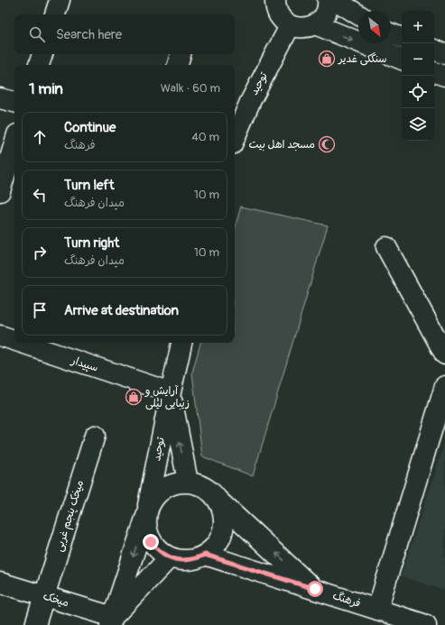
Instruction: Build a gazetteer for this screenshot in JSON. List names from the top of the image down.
{
  "streets": {
    "street": [
      "توحید",
      "سپیدار",
      "میخک پنجم غربی",
      "میخک",
      "فرهنگ"
    ]
  },
  "crossings": [
    ["توحید", "سپیدار"],
    ["توحید", "میخک"],
    ["توحید", "فرهنگ"],
    ["میخک پنجم غربی", "میخک"]
  ],
  "places": {
    "shop": ["سنگکی غدیر", "آرایش و زیبایی لیلی"],
    "mosque": ["مسجد اهل بیت"]
  },
  "north": "bottom right",
  "page": {
    "map_buttons": ["+", "−"],
    "search": "Search here",
    "heading": ["1 min", "Walk · 60 m"],
    "list": [
      ["Continue", "فرهنگ", "40 m"],
      ["Turn left", "میدان فرهنگ", "10 m"],
      ["Turn right", "میدان فرهنگ", "10 m"],
      "Arrive at destination"
    ]
  }
}
